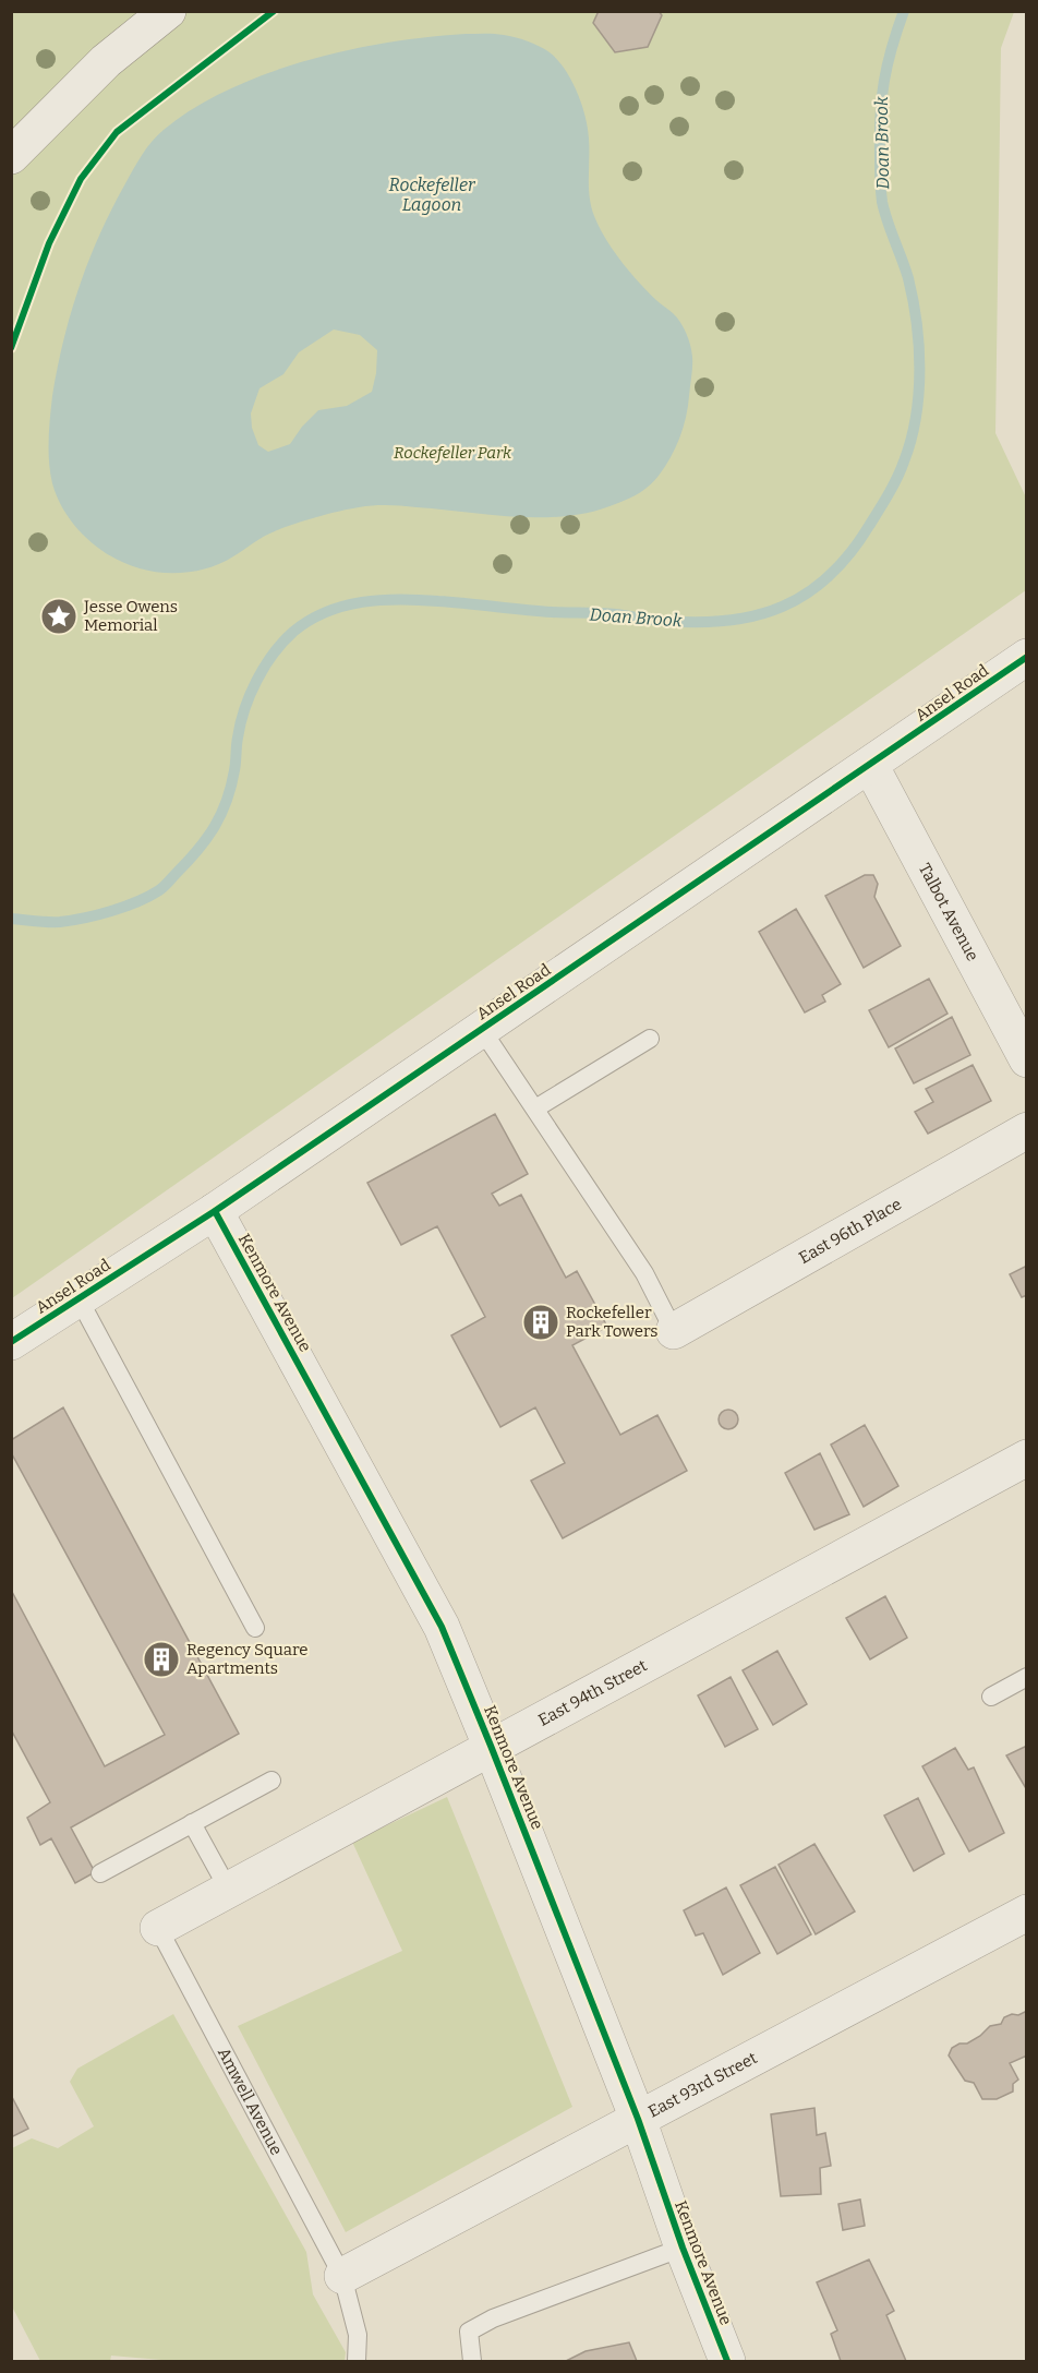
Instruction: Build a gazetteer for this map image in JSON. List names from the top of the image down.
{
  "streets": {
    "street": [
      "Ansel Road",
      "Talbot Avenue",
      "East 96th Place",
      "Kenmore Avenue",
      "East 94th Street",
      "East 93rd Street"
    ],
    "lane": ["Amwell Avenue"]
  },
  "crossings": [
    ["Ansel Road", "Talbot Avenue"],
    ["Ansel Road", "Kenmore Avenue"],
    ["Kenmore Avenue", "East 94th Street"],
    ["Kenmore Avenue", "East 93rd Street"],
    ["East 94th Street", "Amwell Avenue"],
    ["East 93rd Street", "Amwell Avenue"]
  ],
  "water": ["Doan Brook", "Rockefeller Lagoon"],
  "parks": ["Rockefeller Park"],
  "places": {
    "place": ["Jesse Owens Memorial"],
    "building": ["Rockefeller Park Towers", "Regency Square Apartments"]
  }
}
